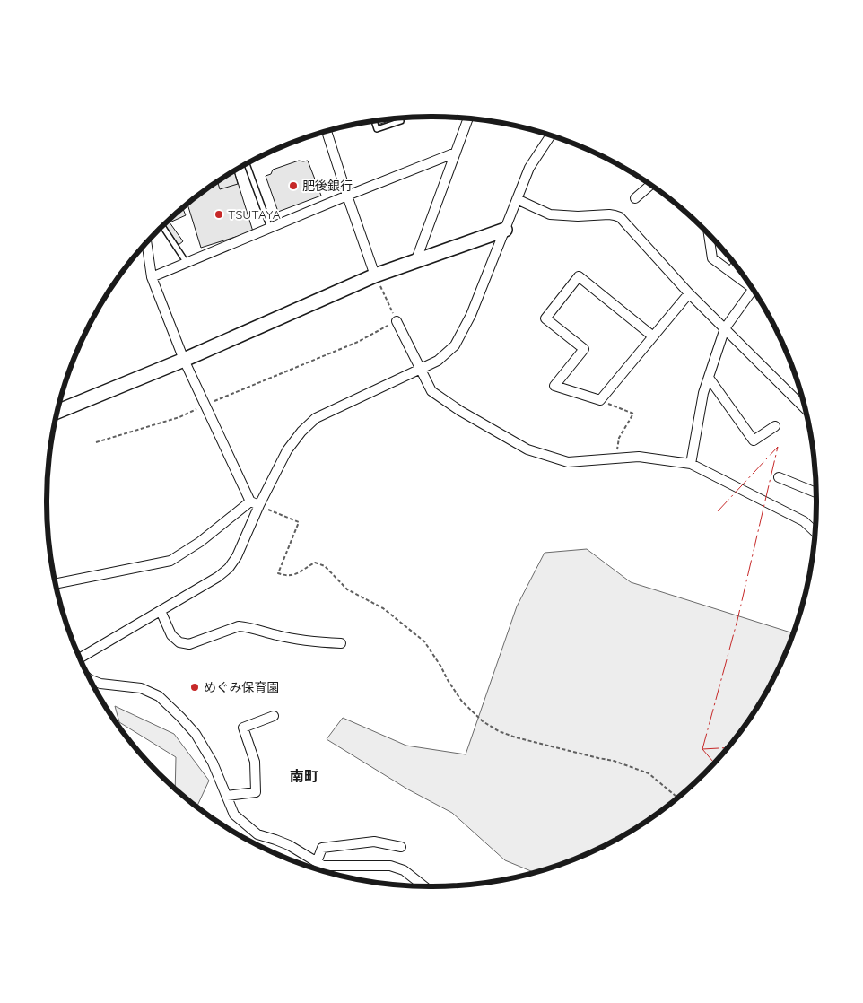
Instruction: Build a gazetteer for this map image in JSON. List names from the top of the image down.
{
  "districts": ["南町"],
  "places": ["肥後銀行", "TSUTAYA", "めぐみ保育園"]
}
